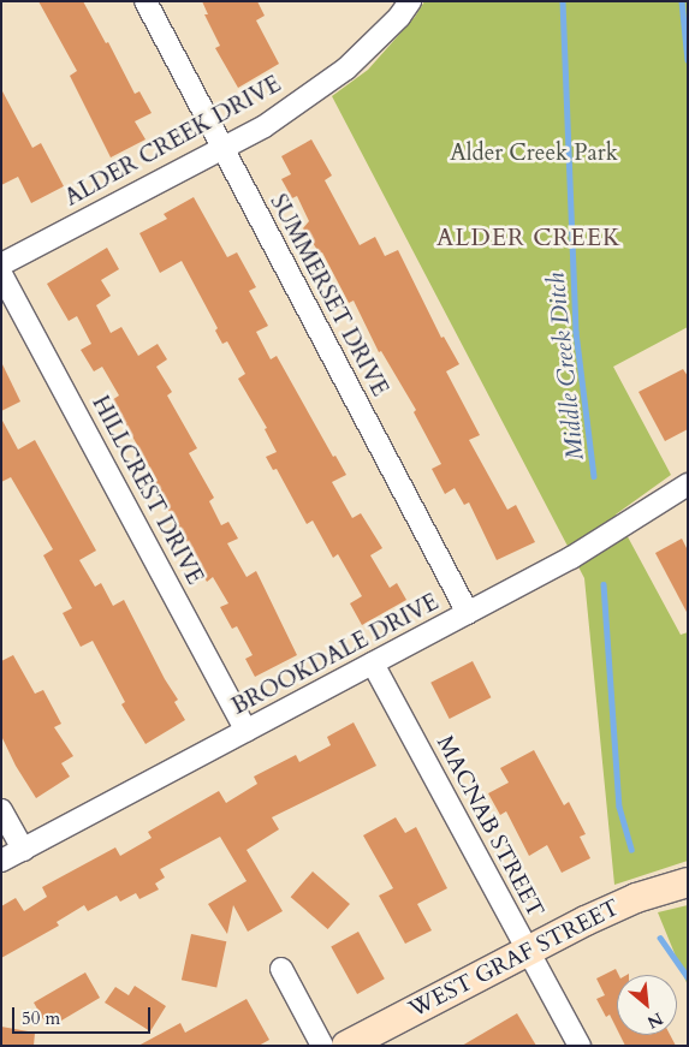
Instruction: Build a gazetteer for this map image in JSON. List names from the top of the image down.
{
  "streets": {
    "main road": ["WEST GRAF STREET"],
    "street": [
      "ALDER CREEK DRIVE",
      "SUMMERSET DRIVE",
      "HILLCREST DRIVE",
      "BROOKDALE DRIVE",
      "MACNAB STREET"
    ]
  },
  "crossings": [
    ["ALDER CREEK DRIVE", "SUMMERSET DRIVE"],
    ["SUMMERSET DRIVE", "BROOKDALE DRIVE"],
    ["HILLCREST DRIVE", "BROOKDALE DRIVE"],
    ["BROOKDALE DRIVE", "MACNAB STREET"],
    ["MACNAB STREET", "WEST GRAF STREET"]
  ],
  "districts": ["ALDER CREEK"],
  "water": ["Middle Creek Ditch"],
  "parks": ["Alder Creek Park"],
  "scale_bar": "50 m",
  "north": "bottom right"
}
